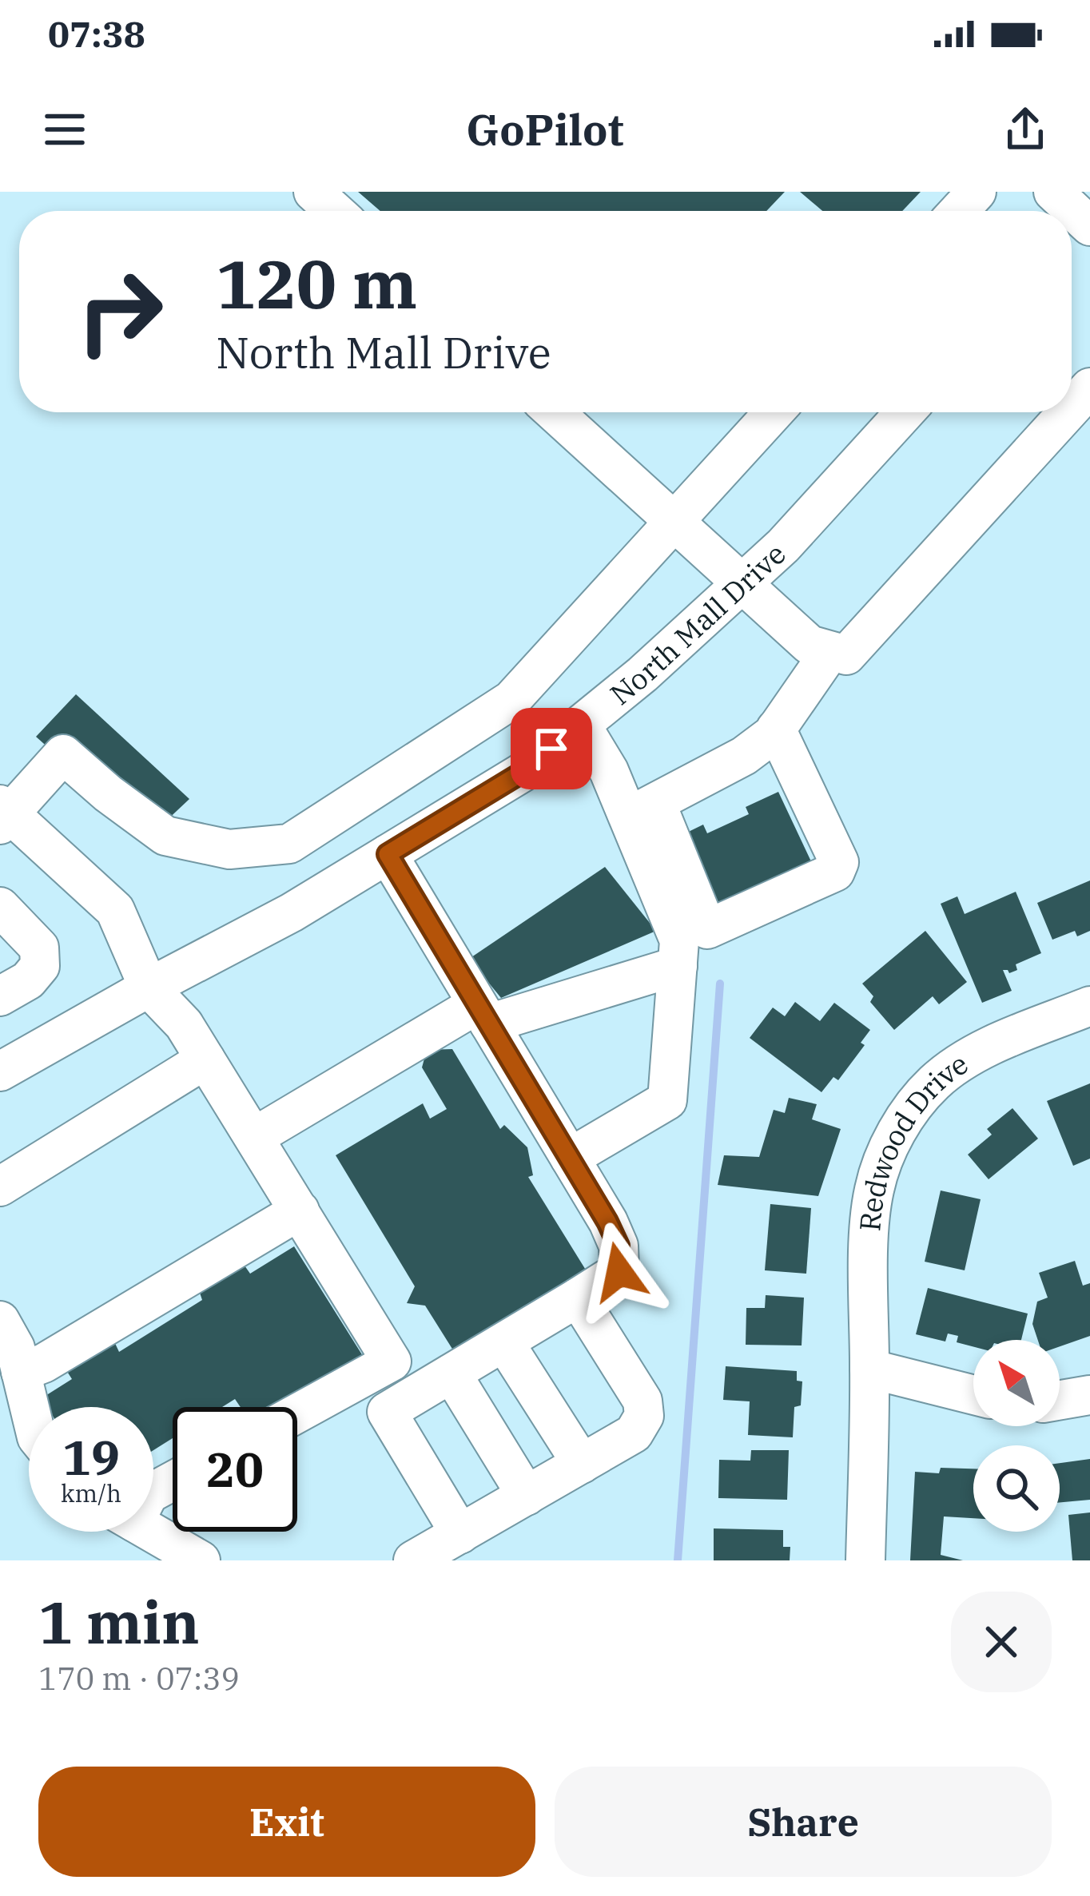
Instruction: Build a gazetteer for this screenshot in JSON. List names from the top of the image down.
{
  "streets": {
    "street": ["North Mall Drive", "Redwood Drive"]
  },
  "north": "top left",
  "page": {
    "status": "07:38",
    "header": "GoPilot",
    "turn": ["120 m", "North Mall Drive"],
    "speed": "19 km/h",
    "limit": "20",
    "heading": ["1 min", "170 m · 07:39"],
    "buttons": ["Exit", "Share"]
  }
}
